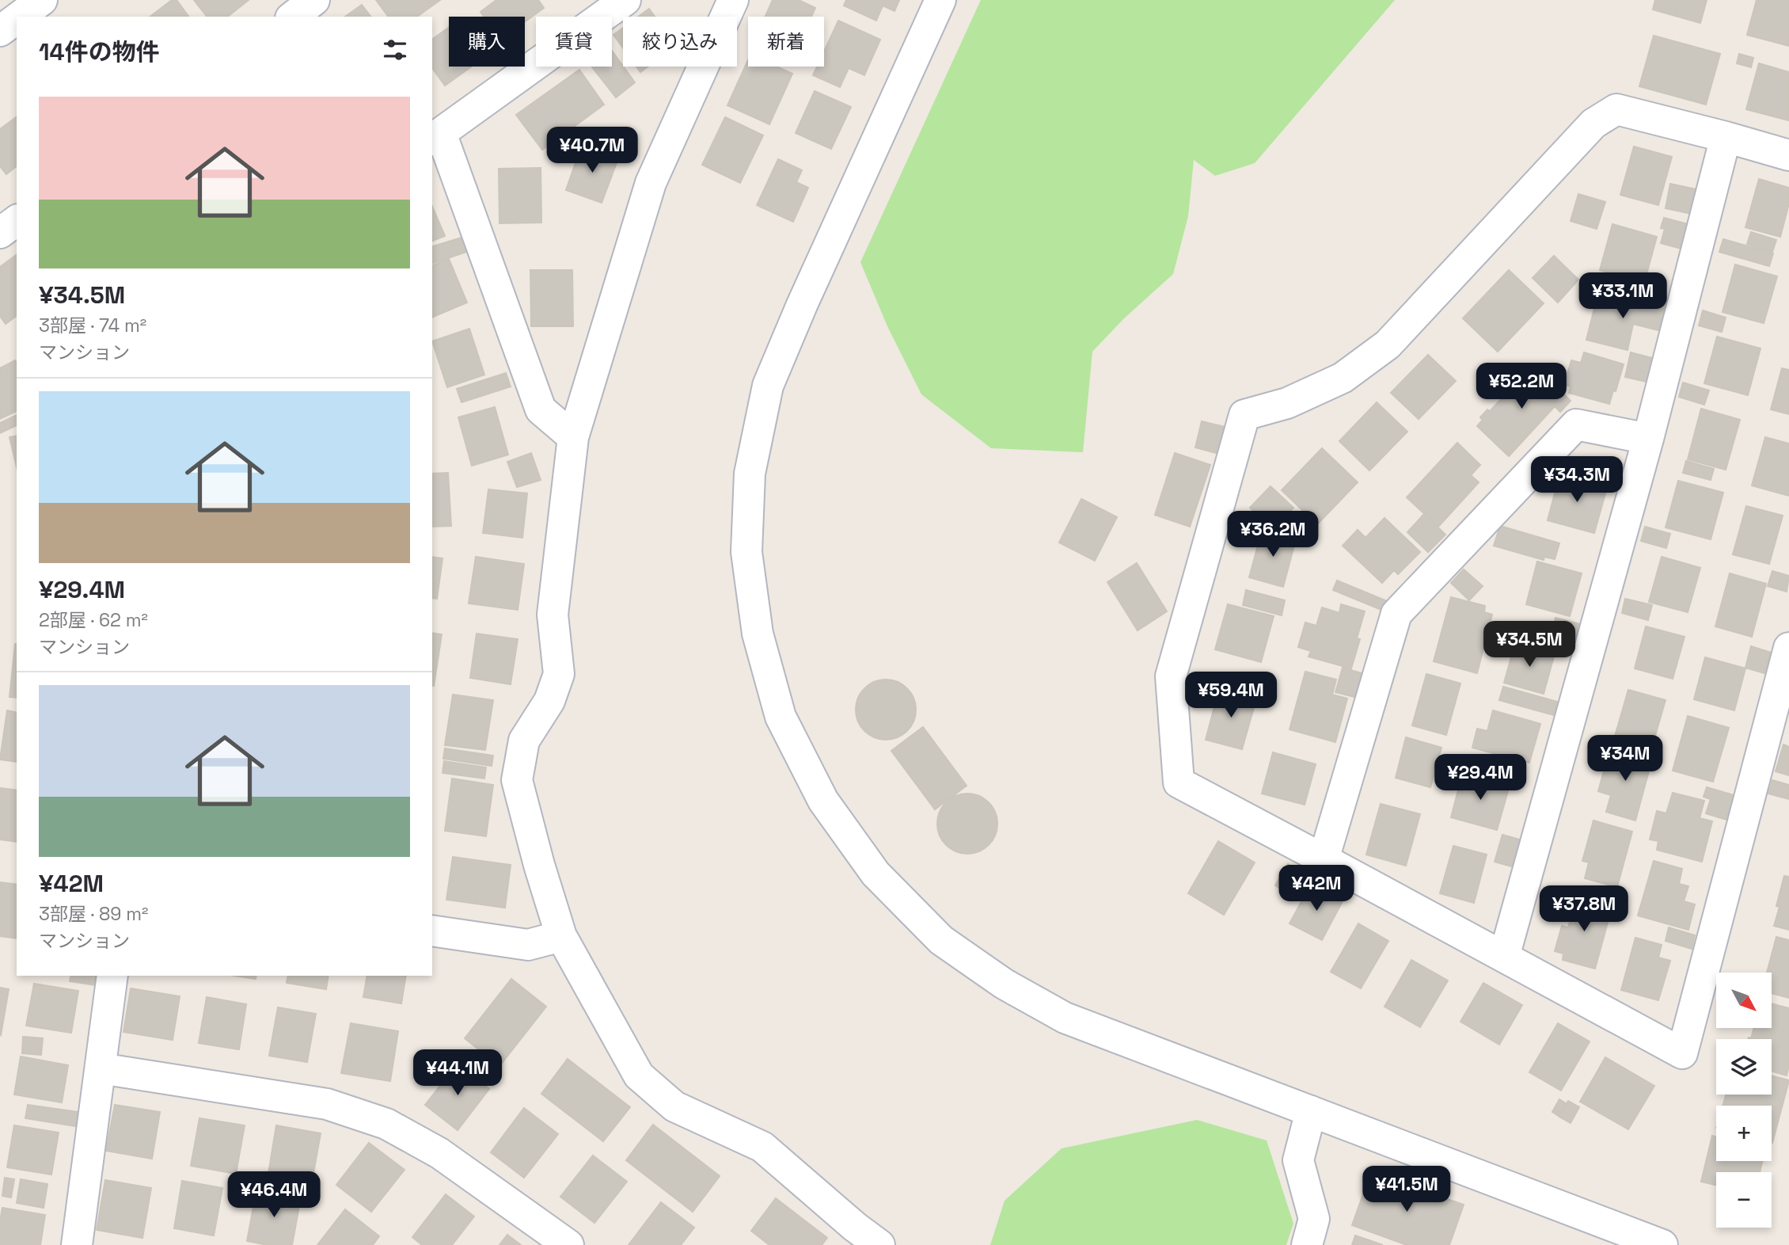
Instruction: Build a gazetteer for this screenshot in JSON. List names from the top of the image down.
{
  "north": "bottom right",
  "page": {
    "chip": [
      "購入",
      "賃貸",
      "絞り込み",
      "新着"
    ],
    "heading": "14件の物件",
    "list": [
      {
        "name": "¥34.5M",
        "note": "3部屋 · 74 m² · マンション"
      },
      {
        "name": "¥29.4M",
        "note": "2部屋 · 62 m² · マンション"
      },
      {
        "name": "¥42M",
        "note": "3部屋 · 89 m² · マンション"
      }
    ],
    "price": [
      "¥40.7M",
      "¥33.1M",
      "¥52.2M",
      "¥34.3M",
      "¥36.2M",
      "¥34.5M",
      "¥59.4M",
      "¥34M",
      "¥29.4M",
      "¥42M",
      "¥37.8M",
      "¥44.1M",
      "¥41.5M",
      "¥46.4M"
    ],
    "map_buttons": ["+", "−"]
  }
}
